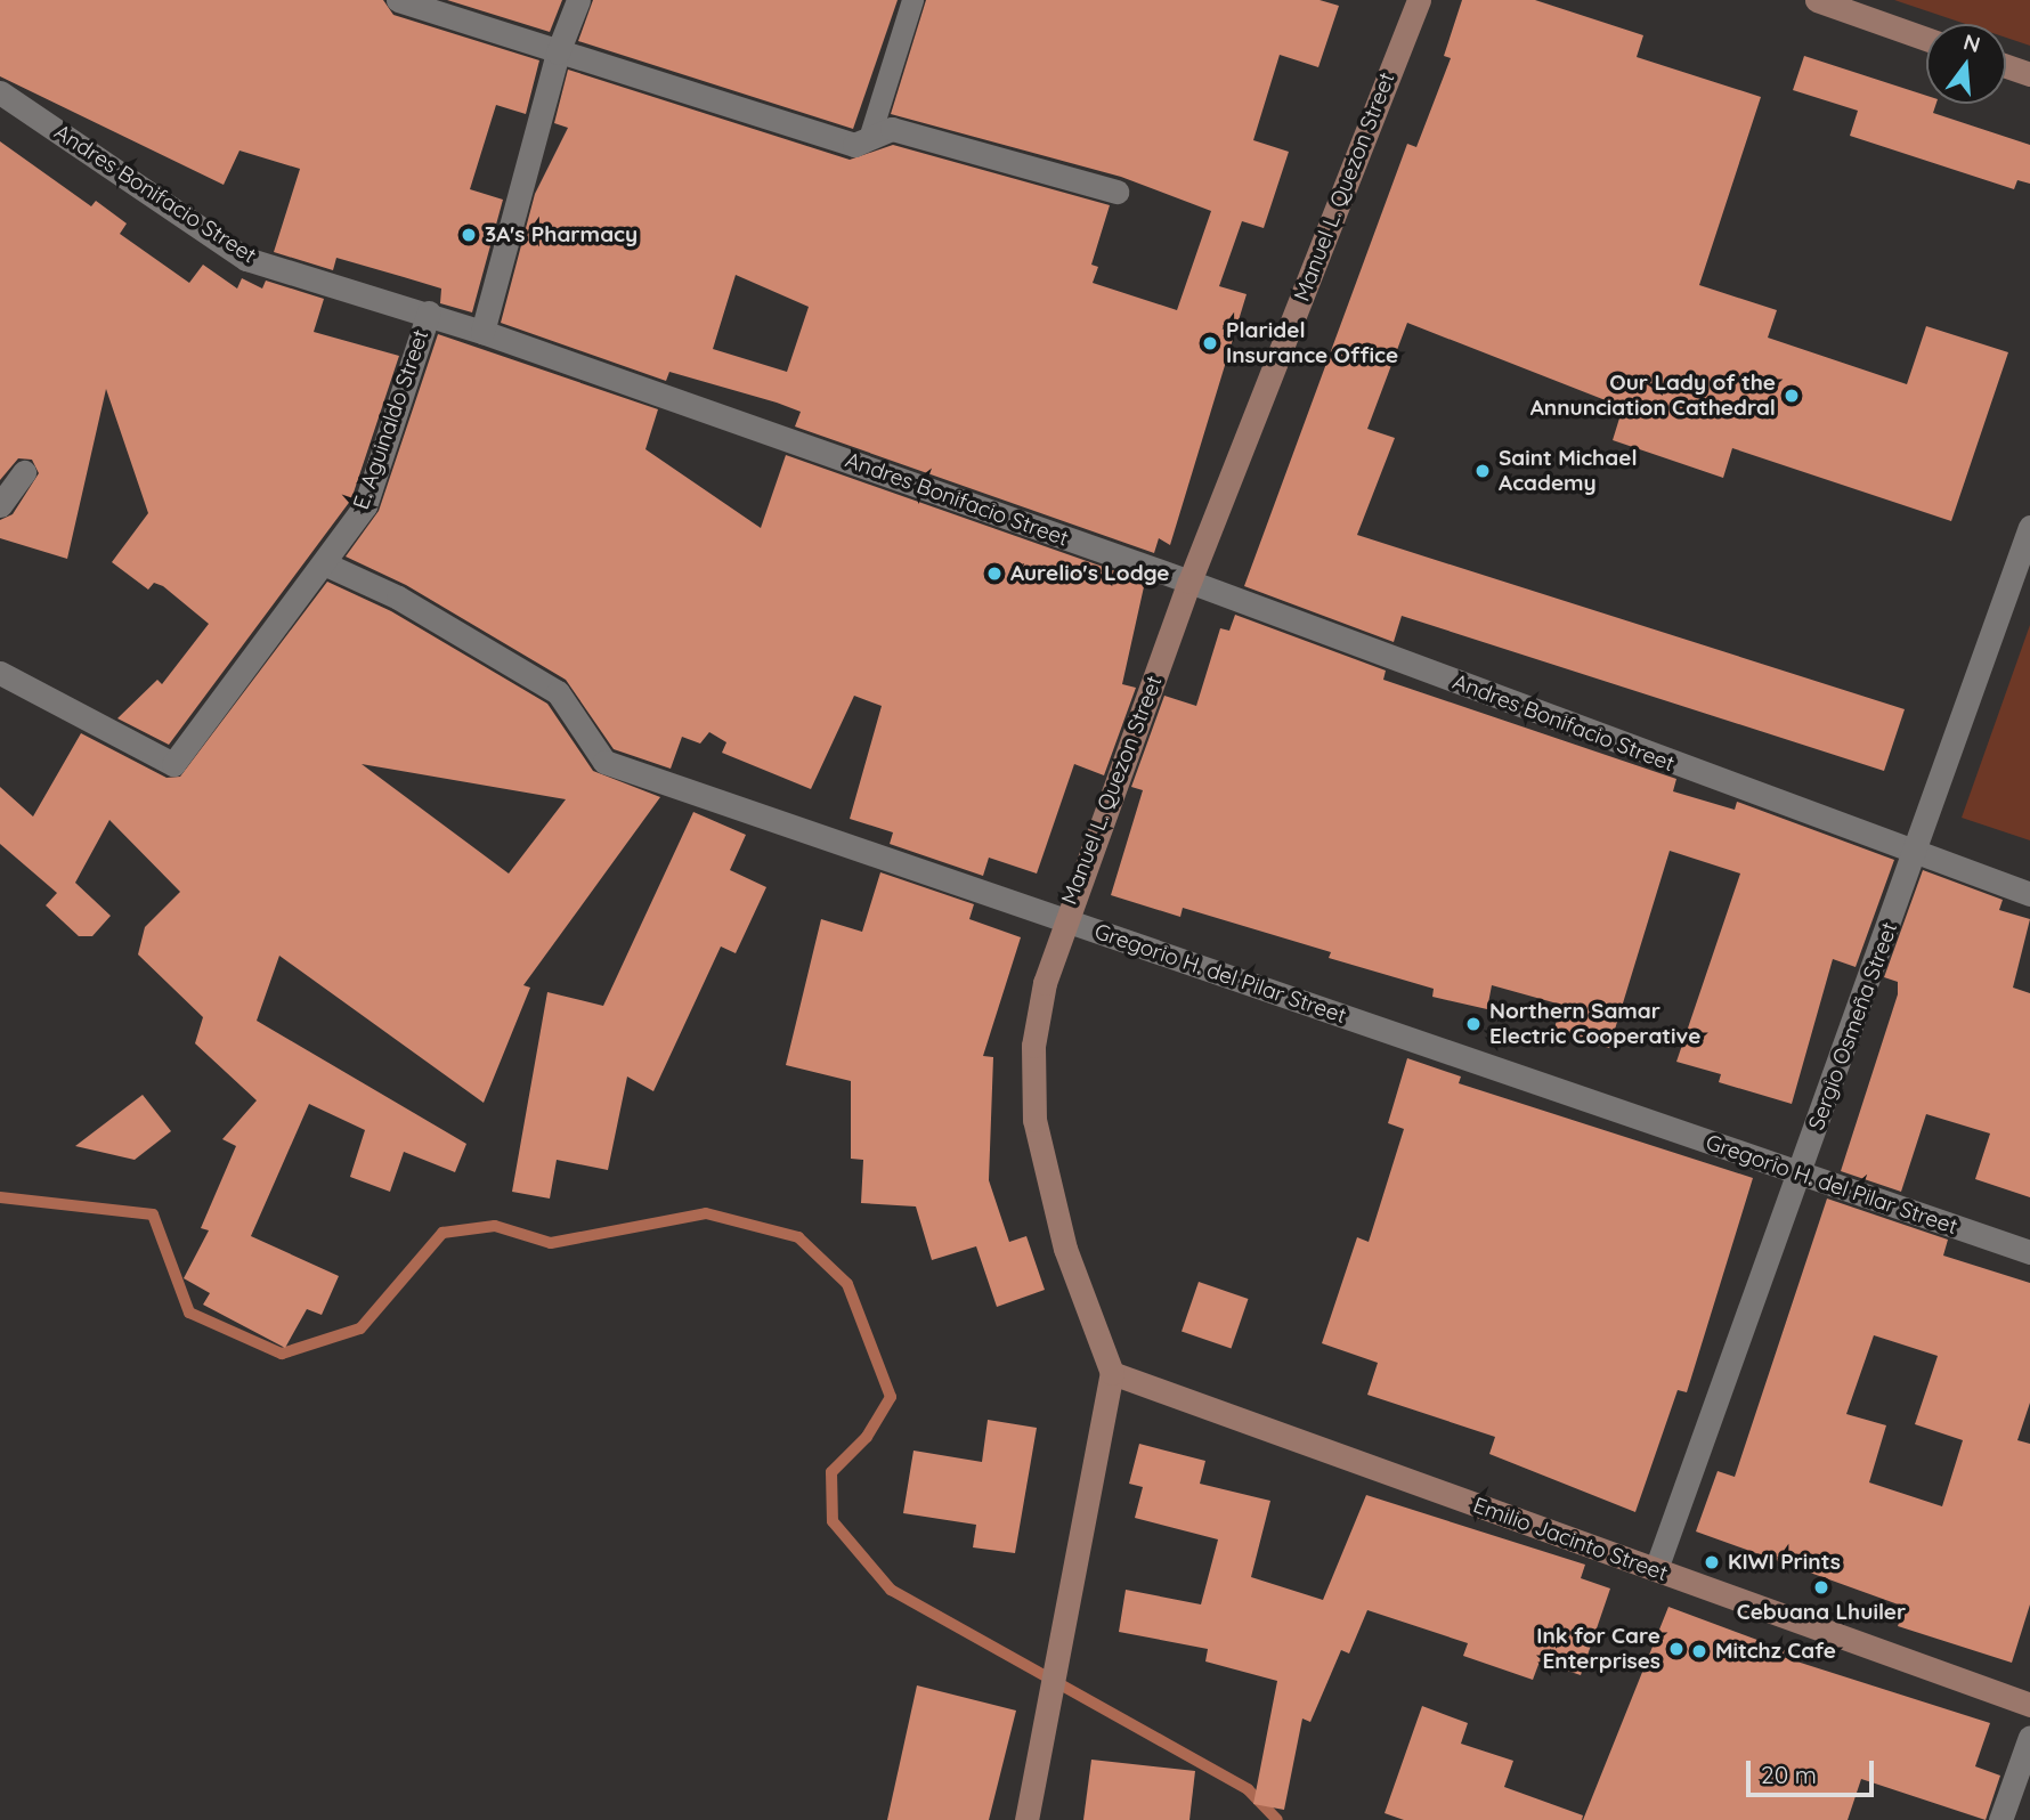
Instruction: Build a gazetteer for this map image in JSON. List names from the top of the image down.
{
  "streets": {
    "main road": ["Manuel L. Quezon Street", "Emilio Jacinto Street"],
    "street": [
      "Andres Bonifacio Street",
      "E. Aguinaldo Street",
      "Gregorio H. del Pilar Street",
      "Sergio Osmeña Street"
    ]
  },
  "crossings": [
    ["Manuel L. Quezon Street", "Andres Bonifacio Street"],
    ["Manuel L. Quezon Street", "Gregorio H. del Pilar Street"],
    ["Manuel L. Quezon Street", "Emilio Jacinto Street"],
    ["Andres Bonifacio Street", "E. Aguinaldo Street"],
    ["Andres Bonifacio Street", "Sergio Osmeña Street"],
    ["E. Aguinaldo Street", "Gregorio H. del Pilar Street"],
    ["Gregorio H. del Pilar Street", "Sergio Osmeña Street"],
    ["Sergio Osmeña Street", "Emilio Jacinto Street"]
  ],
  "places": [
    "3A's Pharmacy",
    "Plaridel Insurance Office",
    "Our Lady of the Annunciation Cathedral",
    "Saint Michael Academy",
    "Aurelio's Lodge",
    "Northern Samar Electric Cooperative",
    "KIWI Prints",
    "Cebuana Lhuiler",
    "Ink for Care Enterprises",
    "Mitchz Cafe"
  ],
  "scale_bar": "20 m",
  "north": "top"
}
